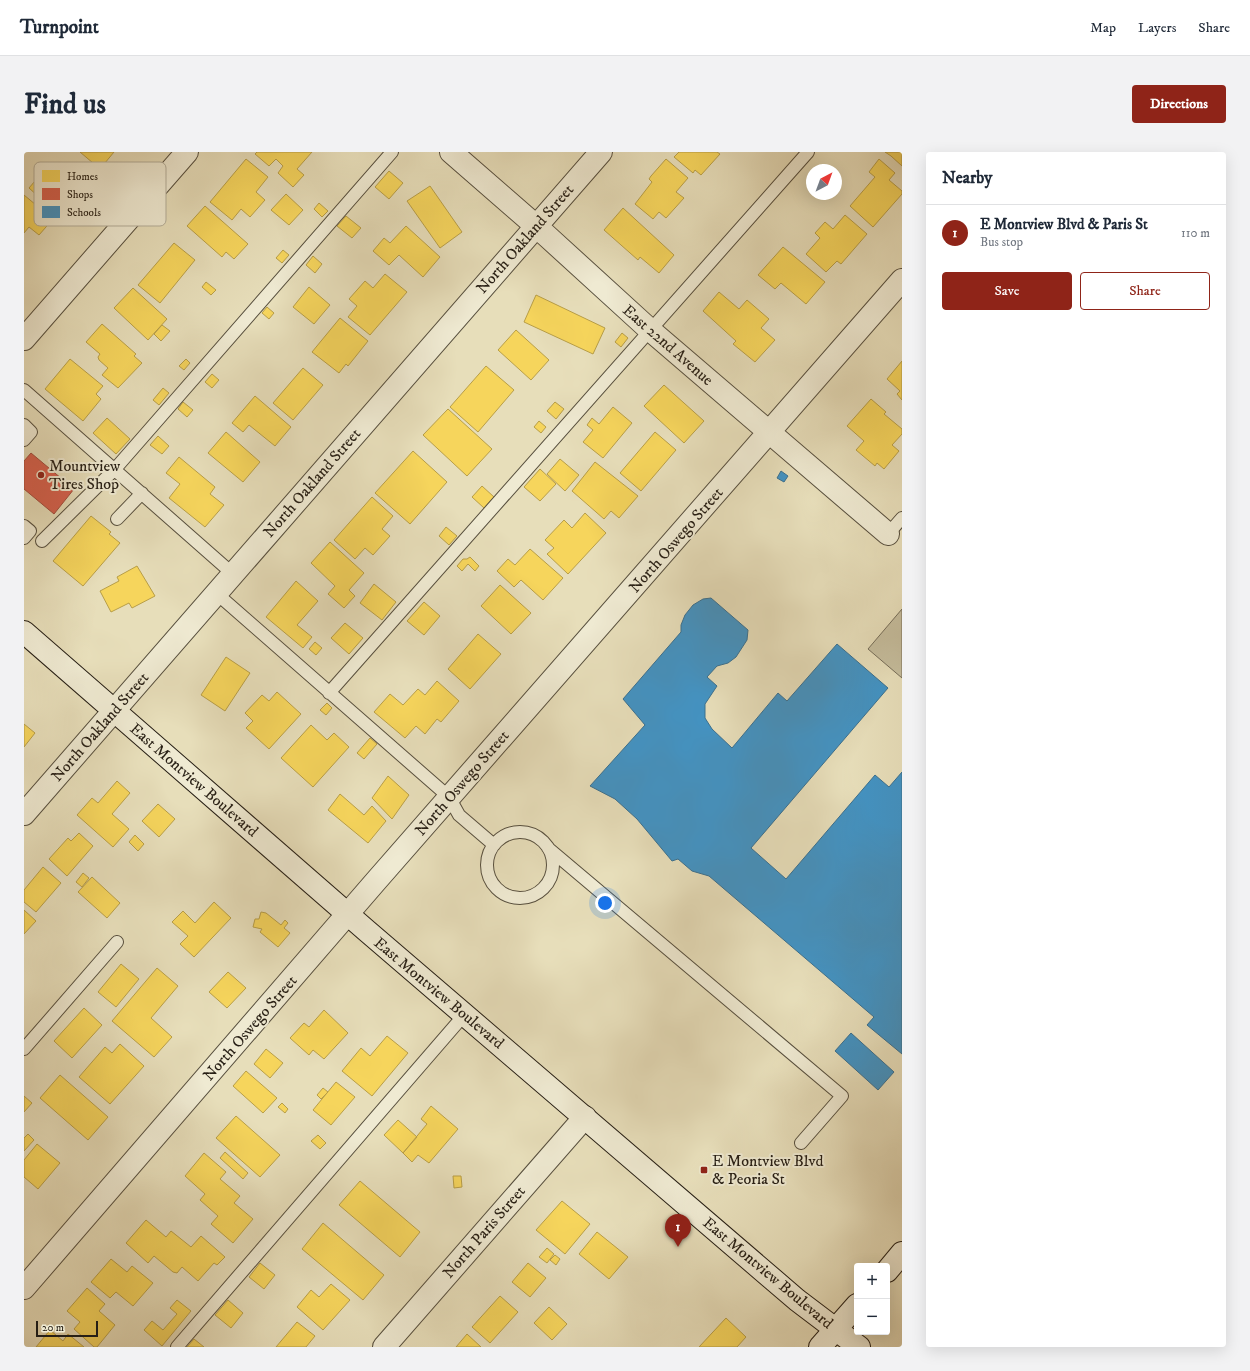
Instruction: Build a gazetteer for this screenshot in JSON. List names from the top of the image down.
{
  "streets": {
    "street": [
      "North Oakland Street",
      "East 22nd Avenue",
      "North Oswego Street",
      "East Montview Boulevard",
      "North Paris Street"
    ]
  },
  "crossings": [
    ["North Oakland Street", "East 22nd Avenue"],
    ["North Oakland Street", "East Montview Boulevard"],
    ["East 22nd Avenue", "North Oswego Street"],
    ["North Oswego Street", "East Montview Boulevard"],
    ["East Montview Boulevard", "North Paris Street"]
  ],
  "places": {
    "other": ["Mountview Tires Shop"],
    "transit": ["E Montview Blvd & Peoria St"]
  },
  "legend": ["Homes", "Shops", "Schools"],
  "scale_bar": "20 m",
  "north": "top right",
  "page": {
    "header": "Turnpoint",
    "nav": ["Map", "Layers", "Share"],
    "buttons": [
      "Directions",
      ["Save", "Share"]
    ],
    "title": "Find us",
    "heading": "Nearby",
    "list": [
      {
        "mark": "1",
        "name": "E Montview Blvd & Paris St",
        "note": "Bus stop",
        "value": "110 m"
      }
    ],
    "pins": "1",
    "map_buttons": ["+", "−"],
    "scale": "20 m"
  }
}
